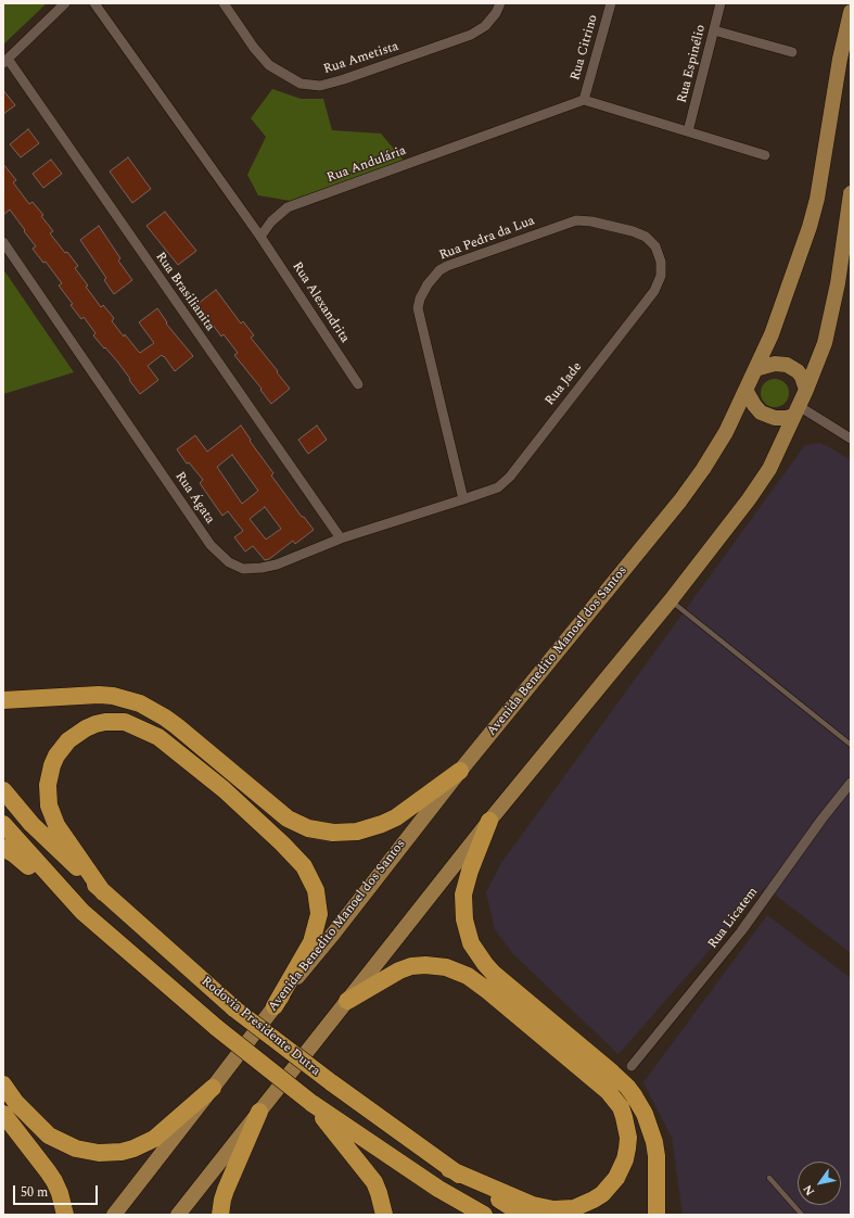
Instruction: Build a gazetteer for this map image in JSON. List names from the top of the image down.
{
  "streets": {
    "highway": ["Rodovia Presidente Dutra"],
    "main road": ["Avenida Benedito Manoel dos Santos"],
    "street": [
      "Rua Citrino",
      "Rua Ametista",
      "Rua Espinélio",
      "Rua Andulária",
      "Rua Pedra da Lua",
      "Rua Brasilianita",
      "Rua Alexandrita",
      "Rua Jade",
      "Rua Ágata",
      "Rua Licatem"
    ]
  },
  "crossings": [
    ["Rua Citrino", "Rua Andulária"],
    ["Rua Andulária", "Rua Alexandrita"],
    ["Rua Pedra da Lua", "Rua Jade"],
    ["Rua Pedra da Lua", "Rua Ágata"],
    ["Rua Brasilianita", "Rua Ágata"],
    ["Rua Jade", "Rua Ágata"]
  ],
  "scale_bar": "50 m",
  "north": "bottom left"
}
